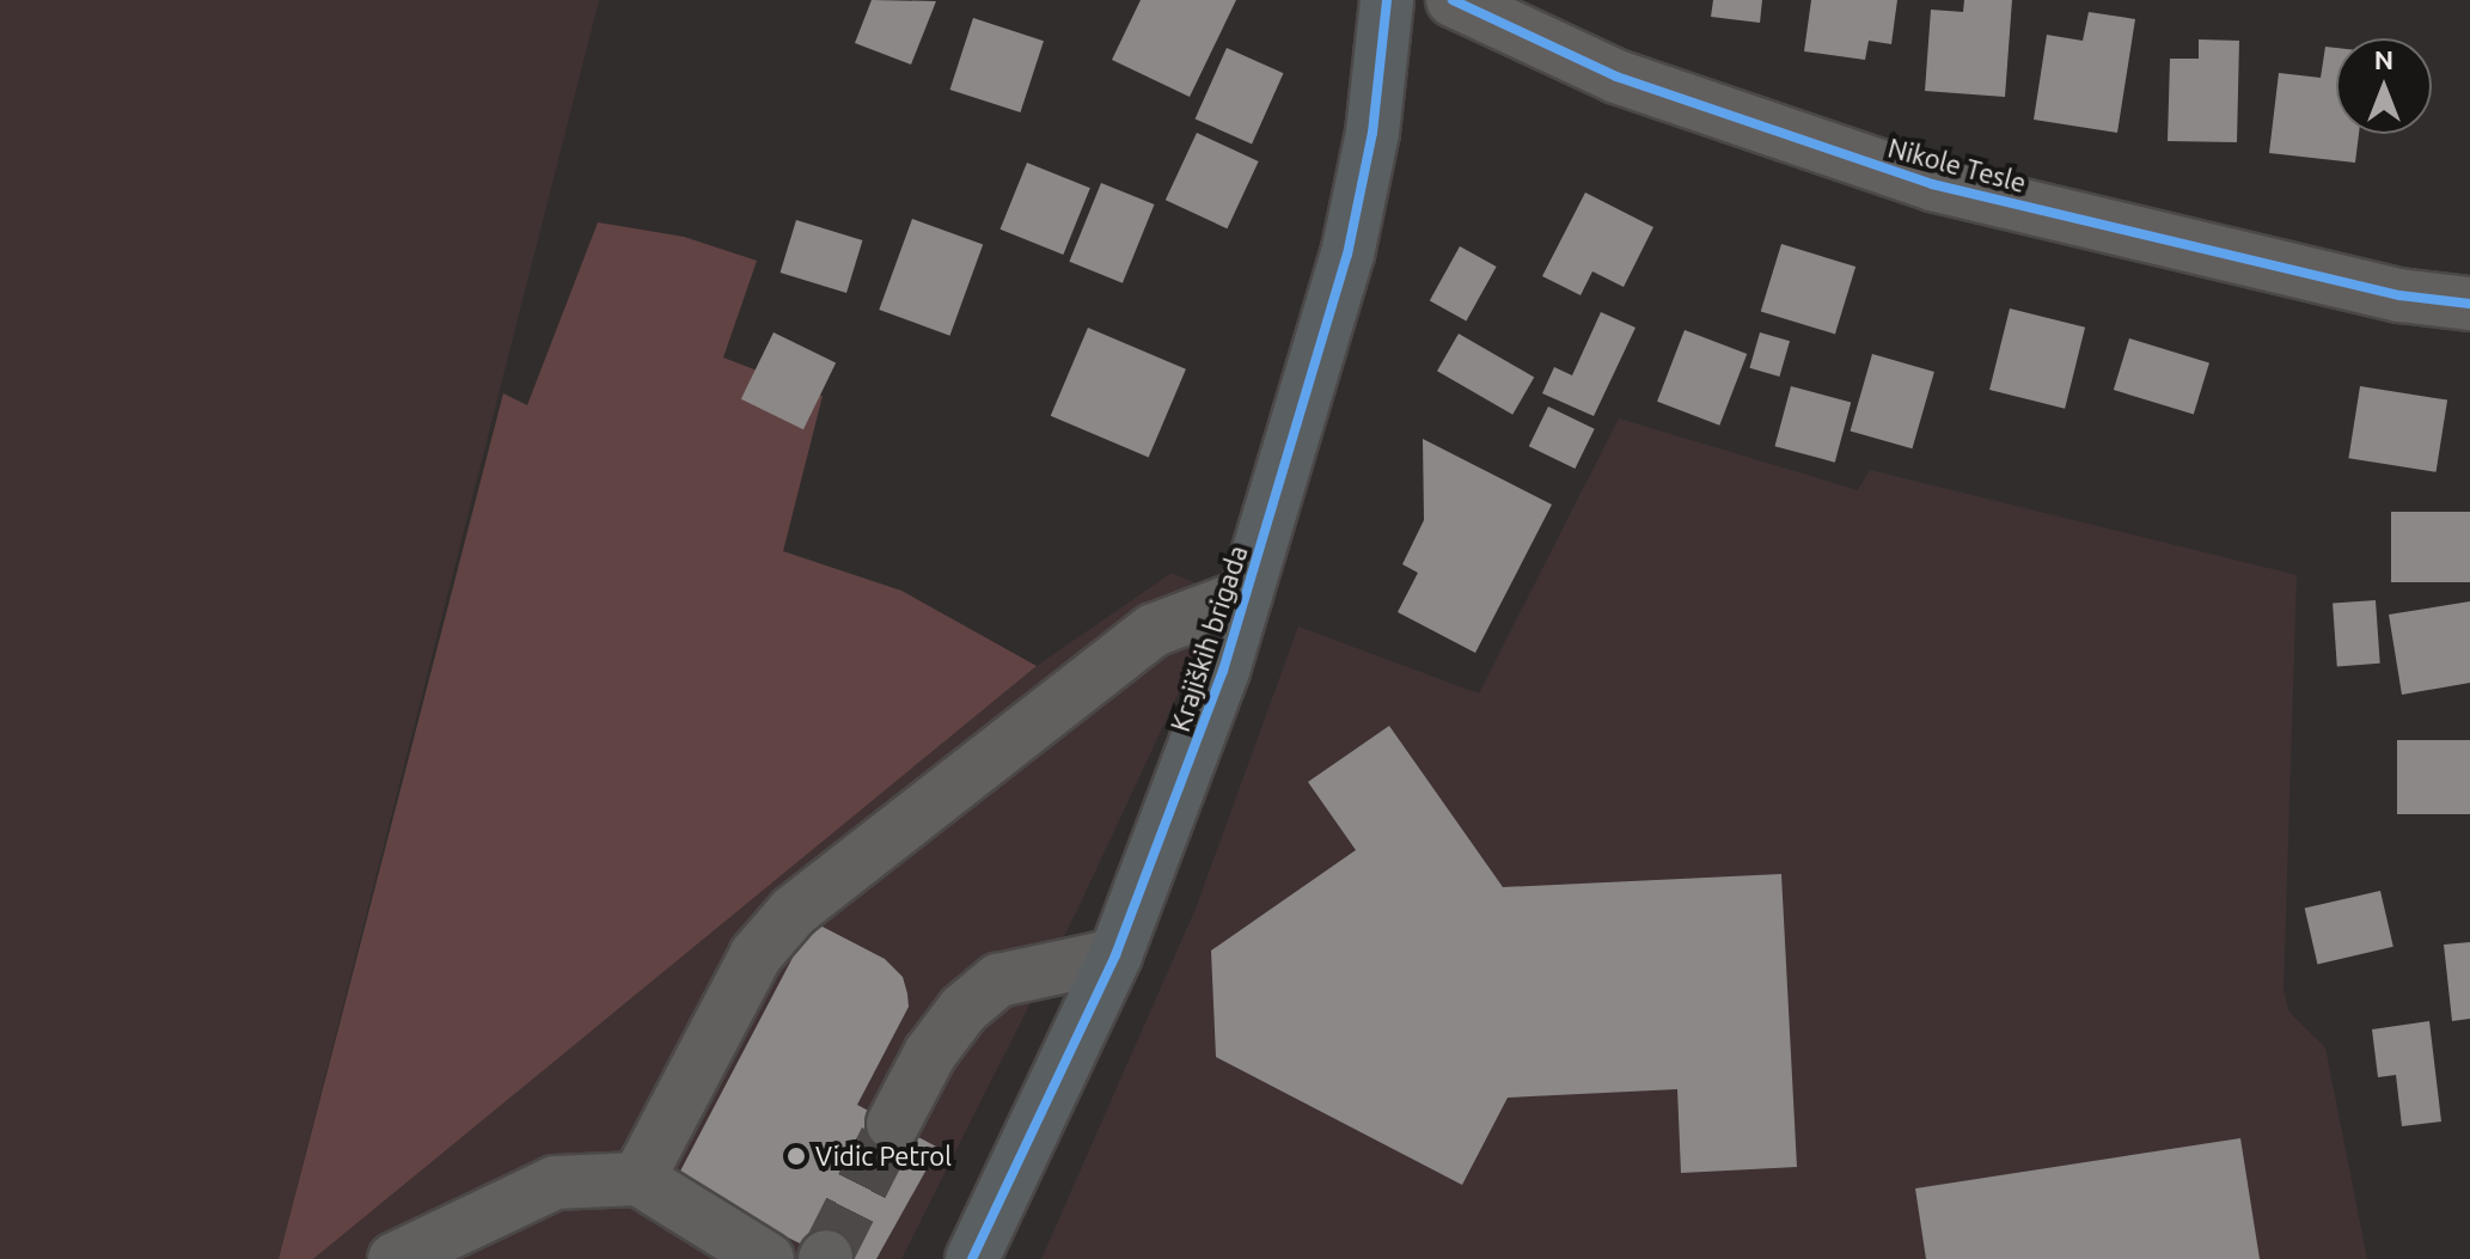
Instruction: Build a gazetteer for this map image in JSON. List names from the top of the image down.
{
  "streets": {
    "main road": ["Krajiških brigada"],
    "street": ["Nikole Tesle"]
  },
  "places": ["Vidic Petrol"],
  "north": "top"
}
